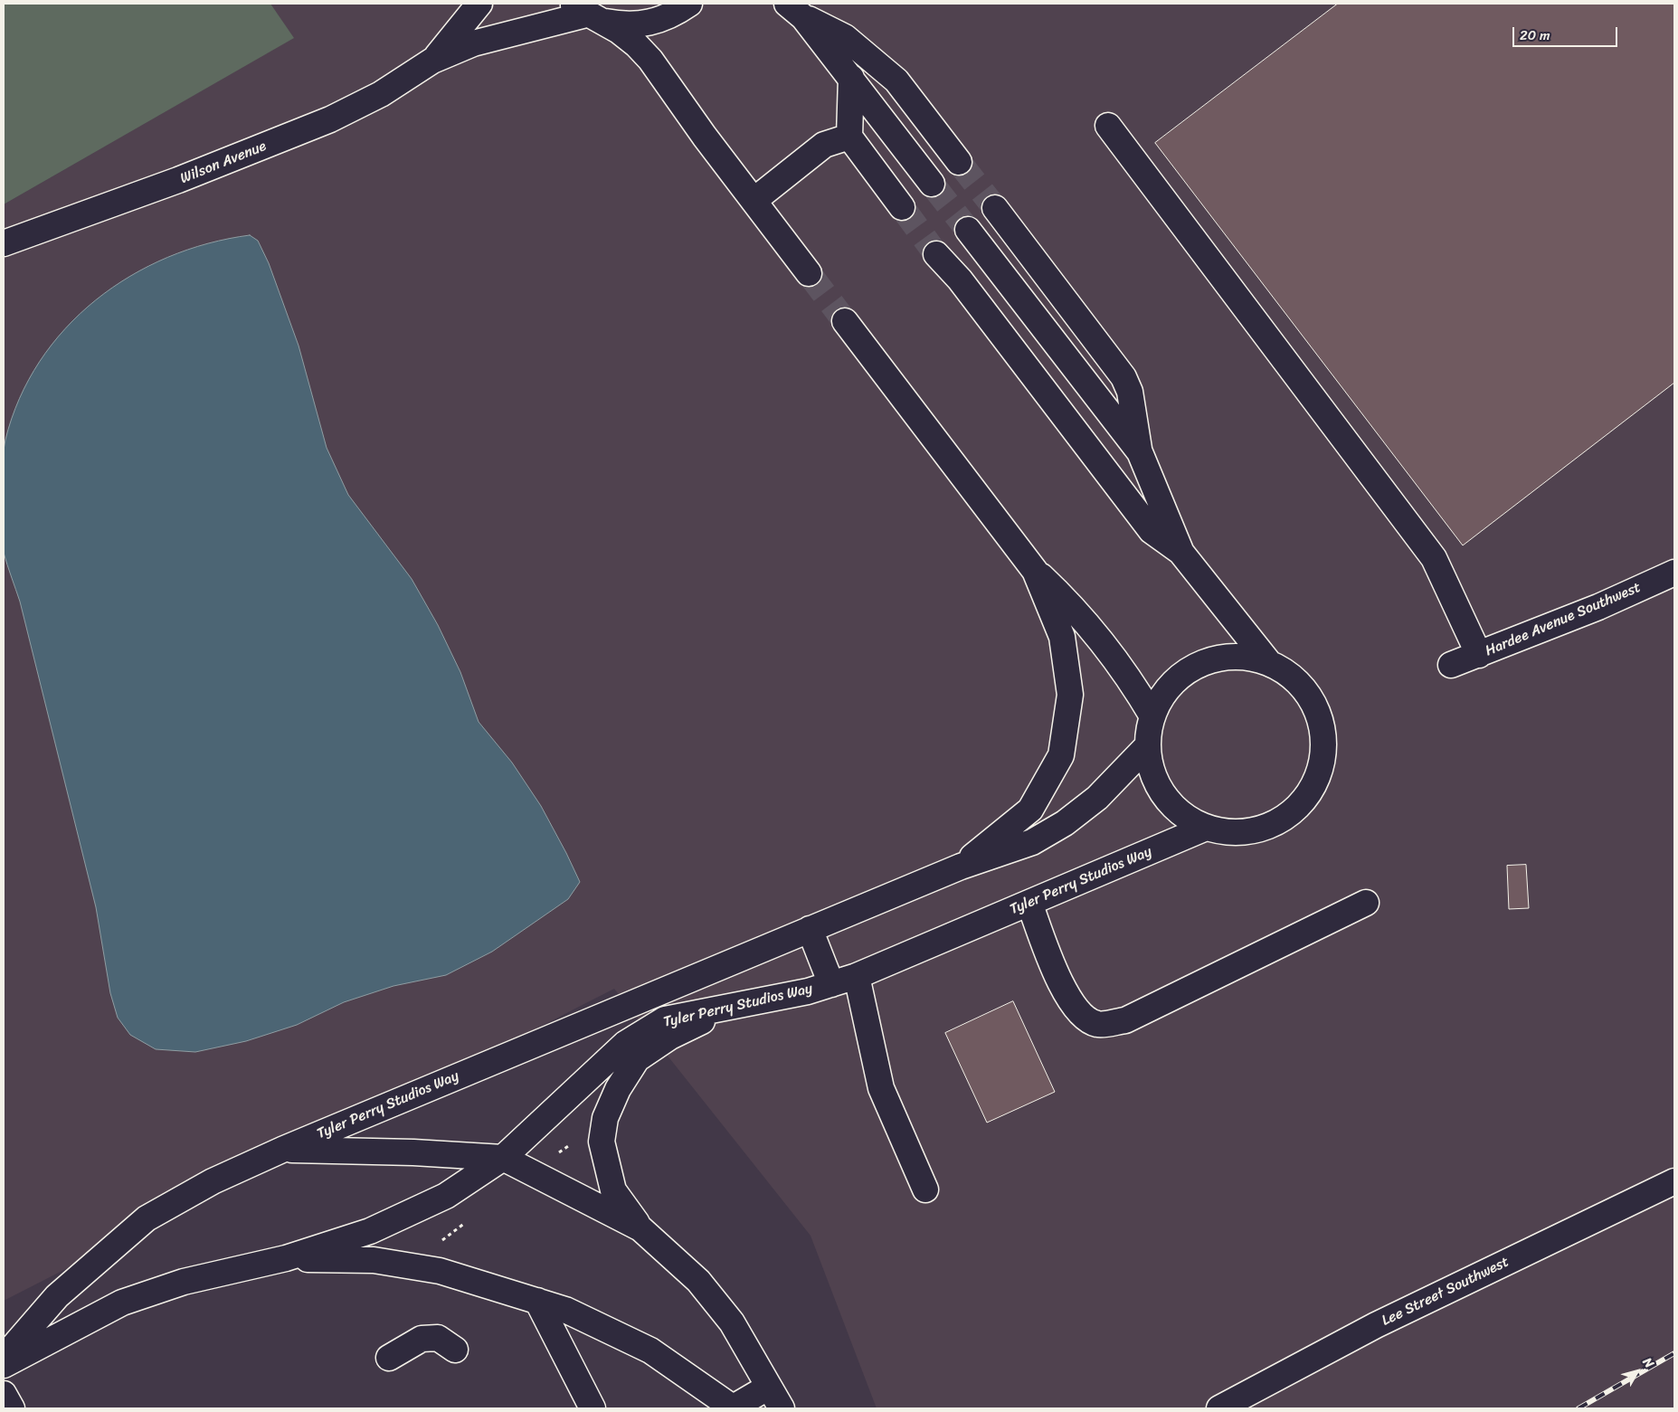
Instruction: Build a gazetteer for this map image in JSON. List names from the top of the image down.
{
  "streets": {
    "street": [
      "Wilson Avenue",
      "Hardee Avenue Southwest",
      "Tyler Perry Studios Way",
      "Lee Street Southwest"
    ]
  },
  "scale_bar": "20 m",
  "north": "top right"
}
